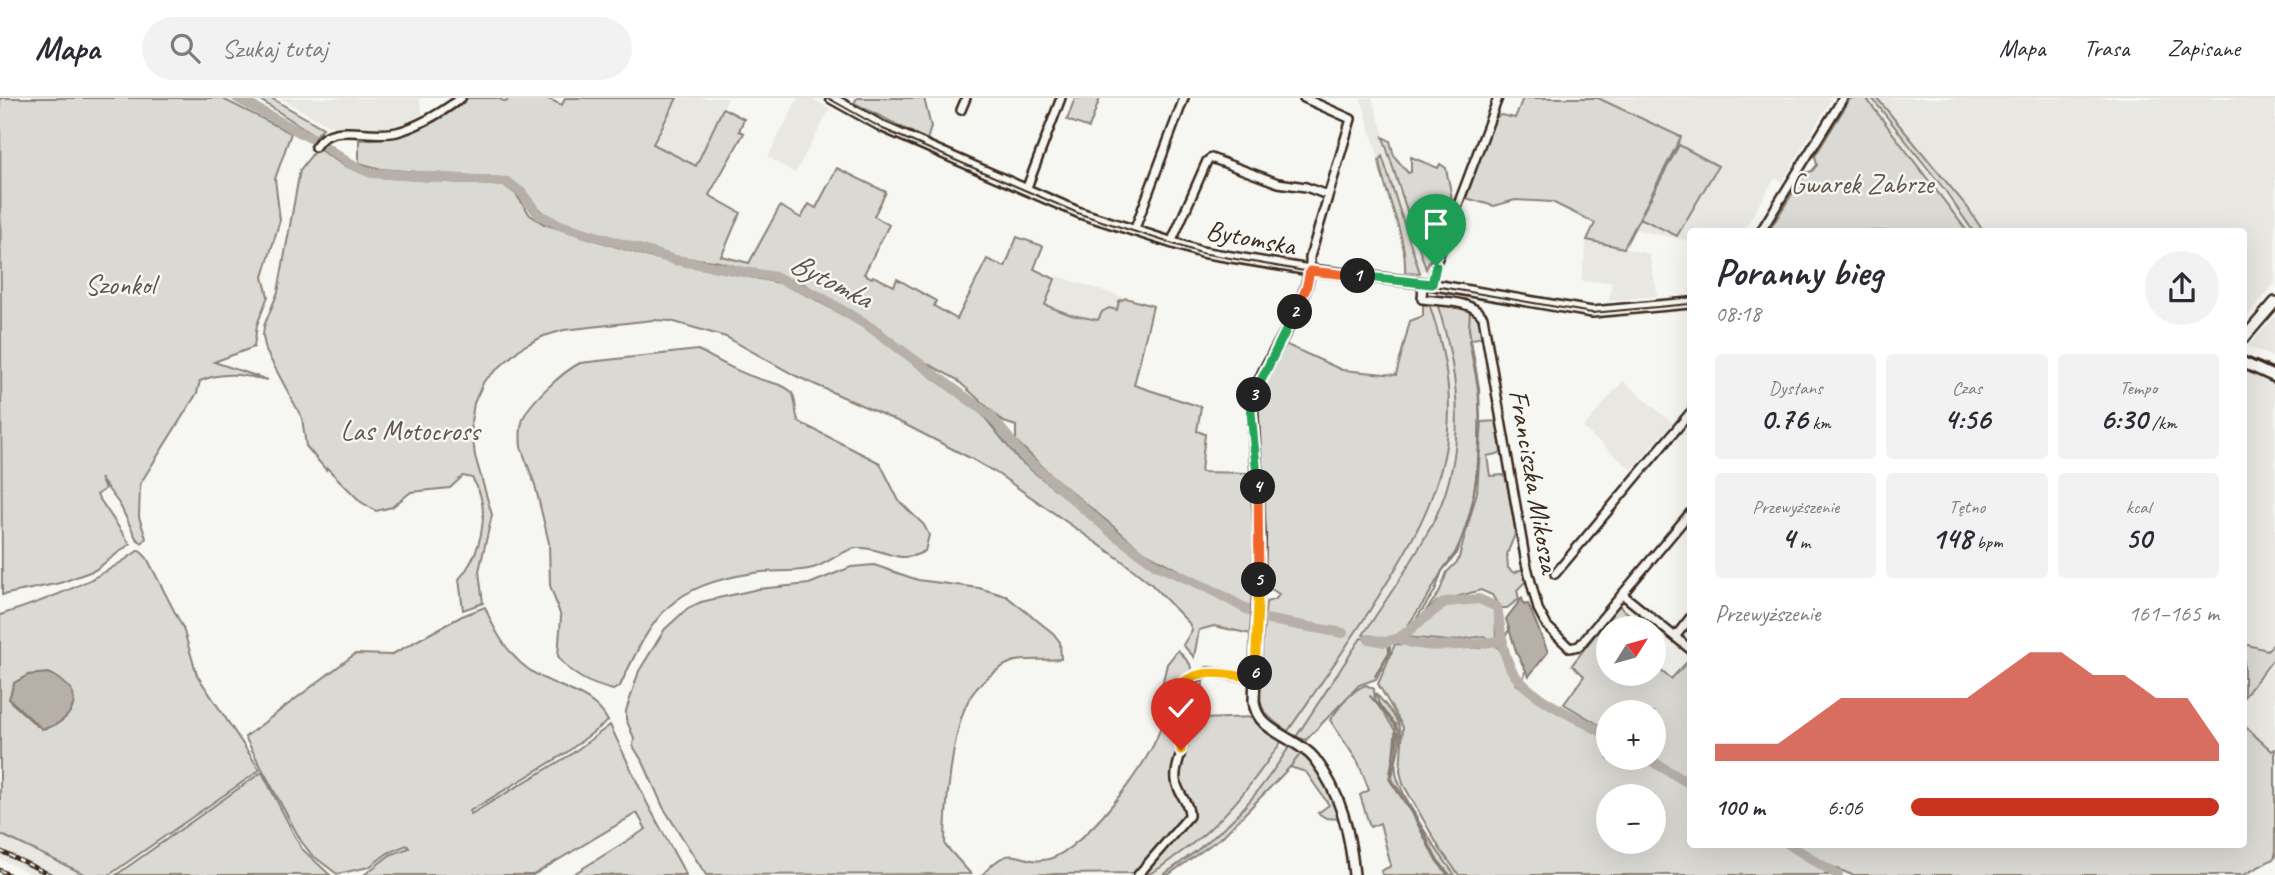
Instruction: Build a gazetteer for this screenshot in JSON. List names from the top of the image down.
{
  "streets": {
    "street": ["Bytomska", "Franciszka Mikosza"]
  },
  "crossings": [
    ["Bytomska", "Franciszka Mikosza"]
  ],
  "water": ["Bytomka"],
  "parks": ["Gwarek Zabrze", "Szonkol", "Las Motocross"],
  "north": "top right",
  "page": {
    "header": "Mapa",
    "search": "Szukaj tutaj",
    "nav": ["Mapa", "Trasa", "Zapisane"],
    "heading": ["Poranny bieg", "08:18"],
    "pins": [
      "1",
      "2",
      "3",
      "4",
      "5",
      "6"
    ],
    "stats": [
      ["Dystans", "0.76 km"],
      ["Czas", "4:56"],
      ["Tempo", "6:30 /km"],
      ["Przewyższenie", "4 m"],
      ["Tętno", "148 bpm"],
      ["kcal", "50"]
    ],
    "chart": ["Przewyższenie", "161–165 m"],
    "map_buttons": ["+", "−"],
    "list": [
      {
        "name": "100 m",
        "note": "6:06"
      }
    ]
  }
}
